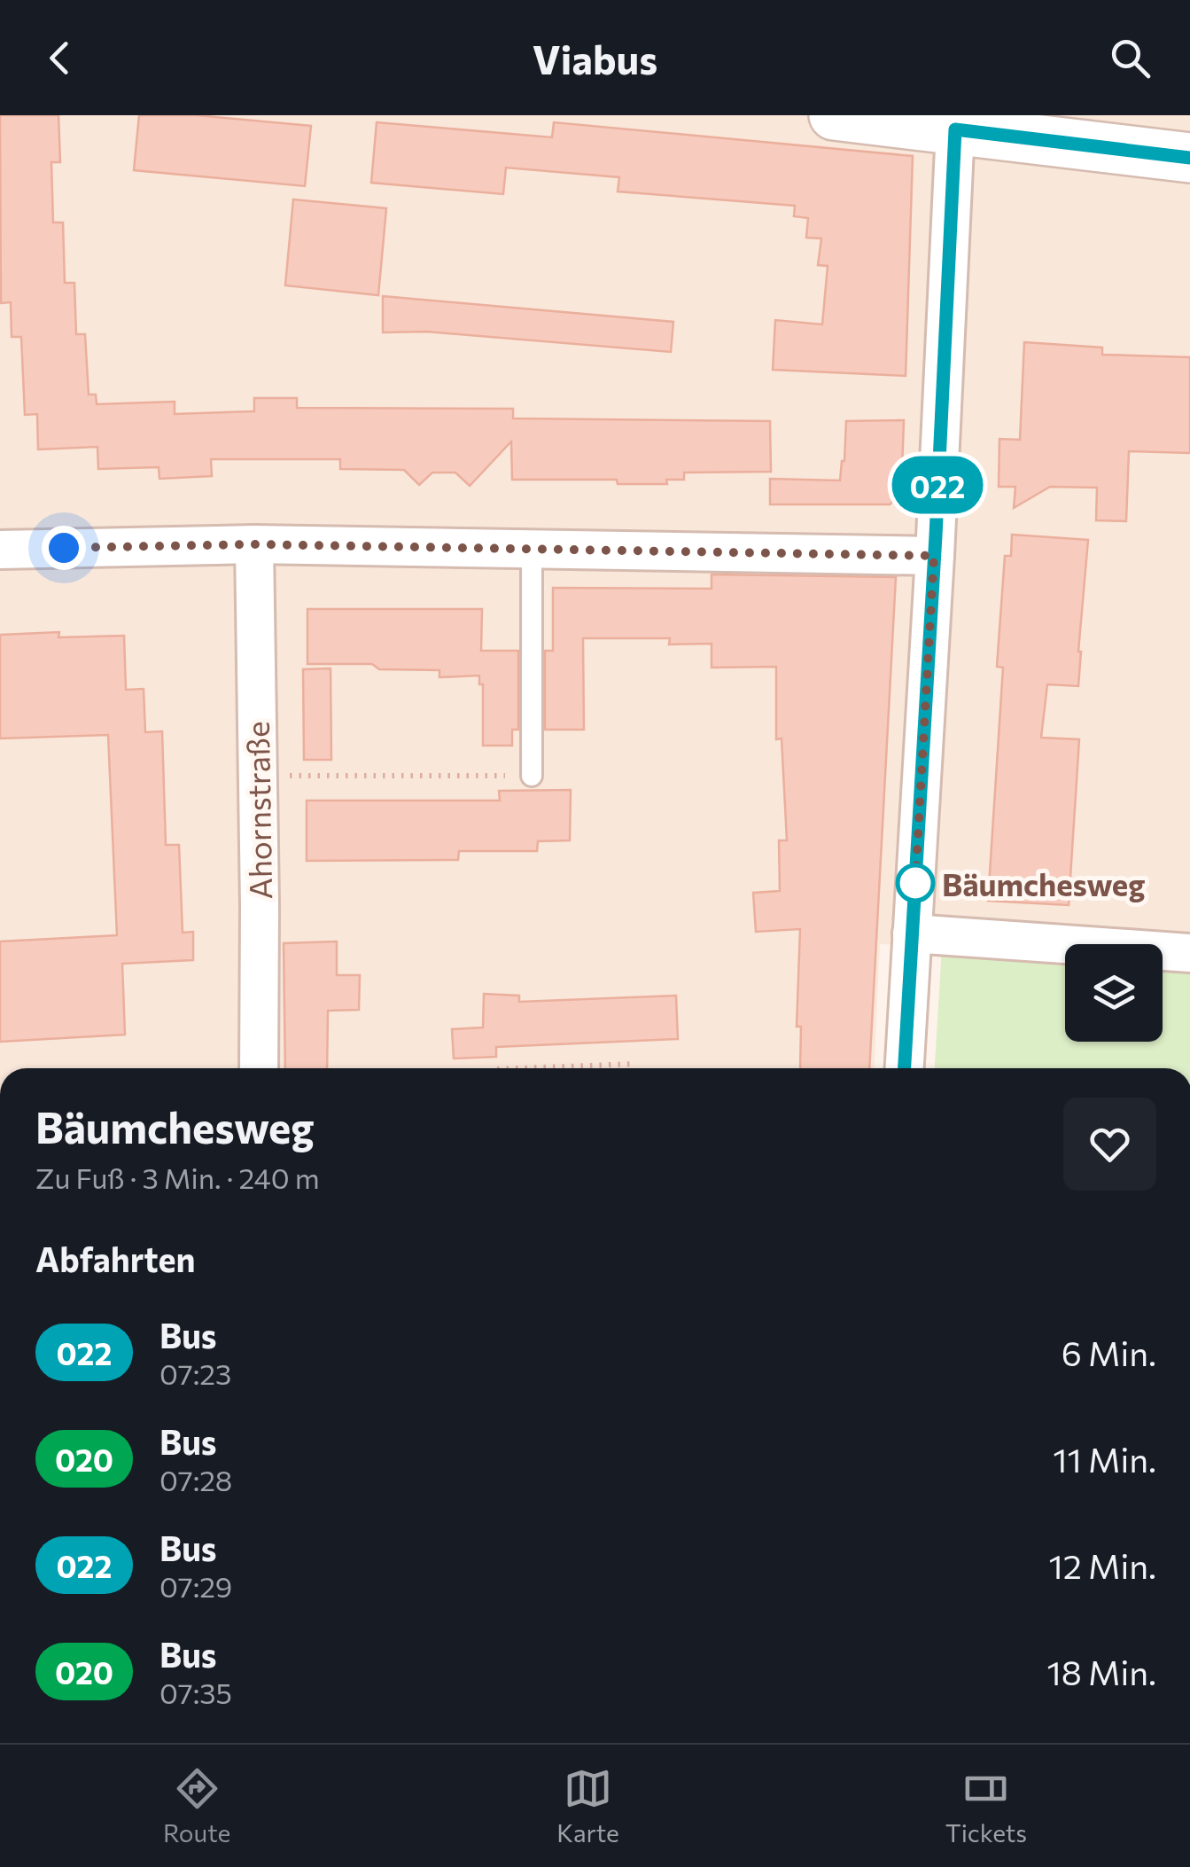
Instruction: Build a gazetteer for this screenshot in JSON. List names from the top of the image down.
{
  "streets": {
    "street": ["Ahornstraße"]
  },
  "places": ["Bäumchesweg"],
  "lines": ["bus line 022"],
  "page": {
    "header": "Viabus",
    "on_map": "022",
    "heading": [
      ["Bäumchesweg", "Zu Fuß · 3 Min. · 240 m"],
      "Abfahrten"
    ],
    "list": [
      {
        "mark": "022",
        "name": "Bus",
        "note": "07:23",
        "value": "6 Min."
      },
      {
        "mark": "020",
        "name": "Bus",
        "note": "07:28",
        "value": "11 Min."
      },
      {
        "mark": "022",
        "name": "Bus",
        "note": "07:29",
        "value": "12 Min."
      },
      {
        "mark": "020",
        "name": "Bus",
        "note": "07:35",
        "value": "18 Min."
      }
    ],
    "tabs": ["Route", "Karte", "Tickets"]
  }
}
